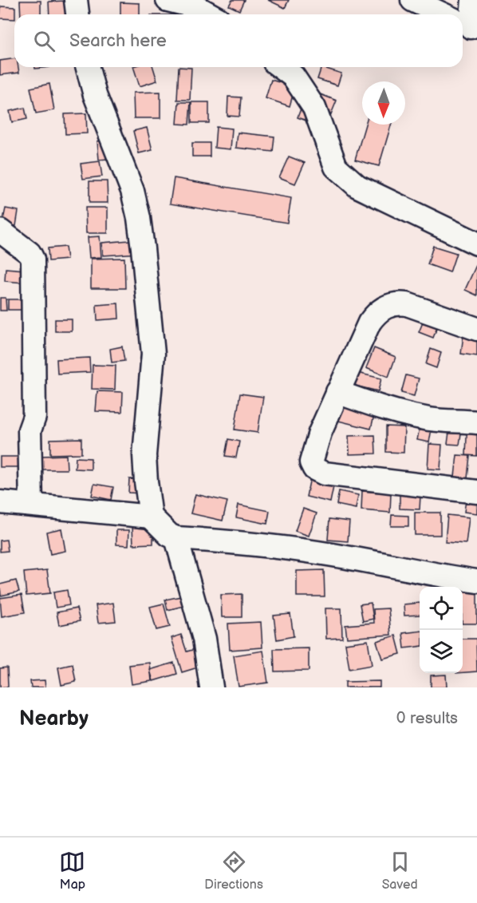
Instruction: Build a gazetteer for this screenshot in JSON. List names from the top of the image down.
{
  "north": "bottom",
  "page": {
    "search": "Search here",
    "heading": ["Nearby", "0 results"],
    "nav": ["Map", "Directions", "Saved"]
  }
}
